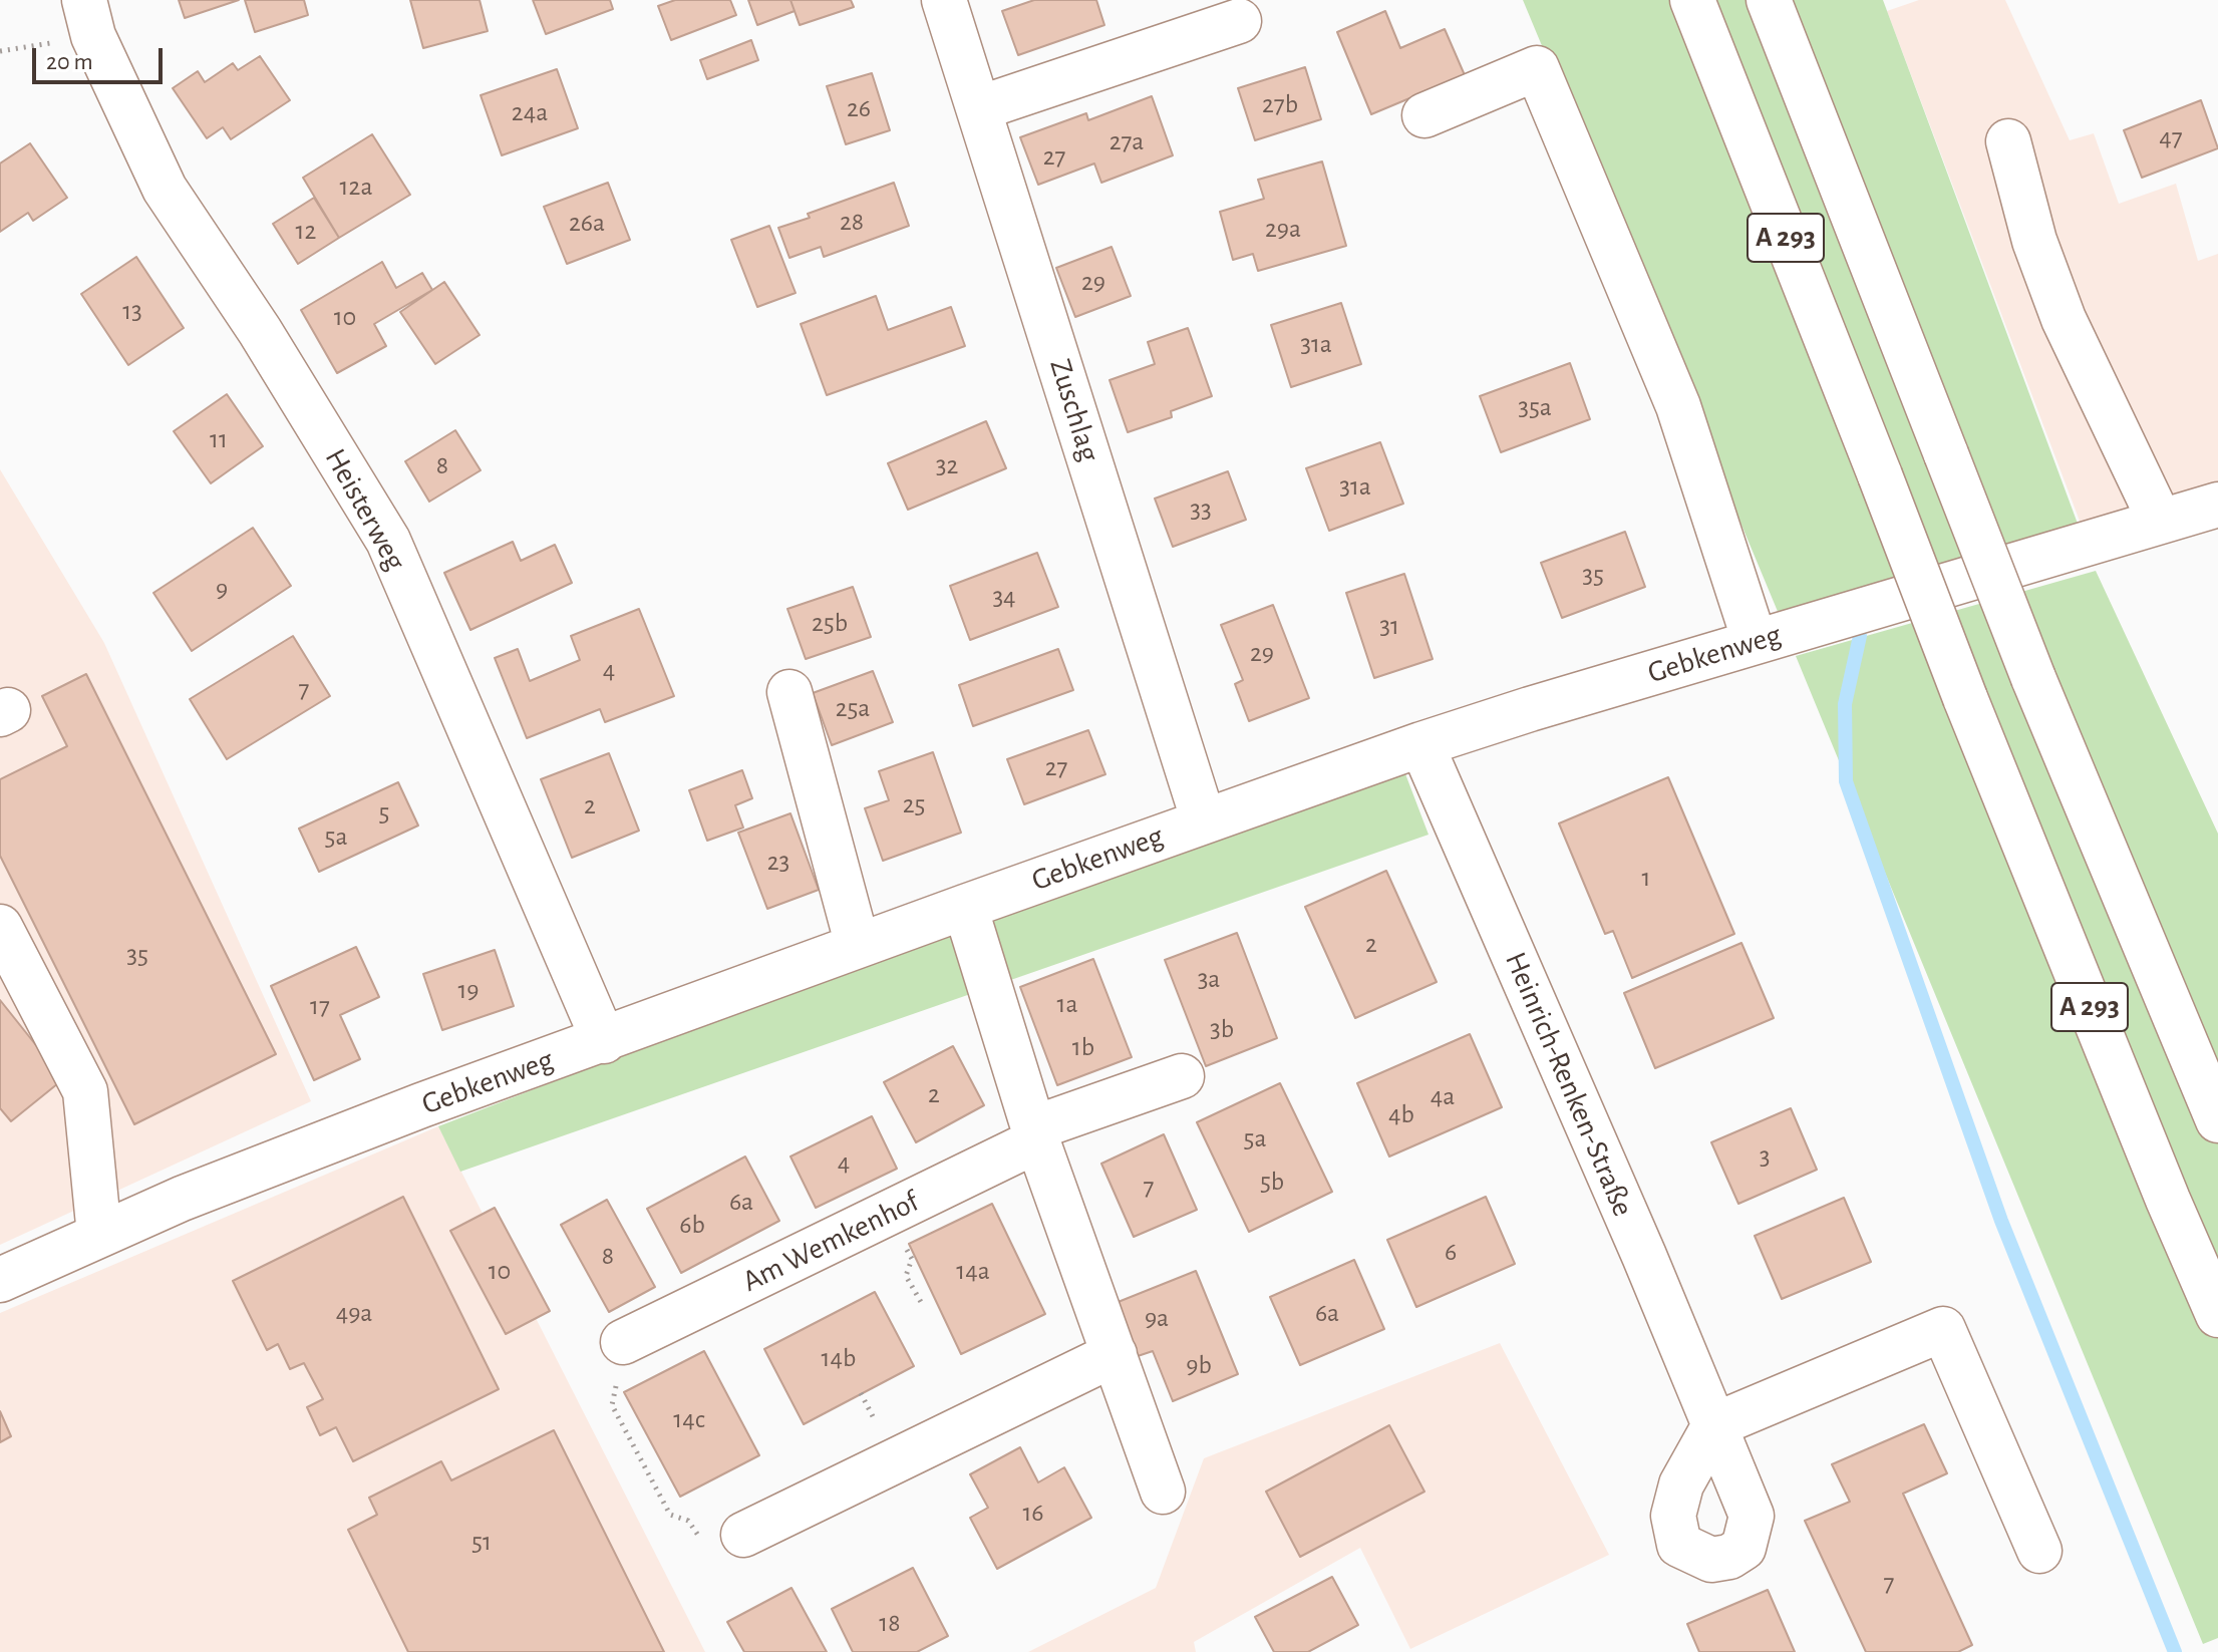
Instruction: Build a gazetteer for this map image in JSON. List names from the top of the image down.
{
  "streets": {
    "main road": [
      "A 293",
      "Zuschlag",
      "Heisterweg",
      "Gebkenweg",
      "Heinrich-Renken-Straße",
      "Am Wemkenhof"
    ]
  },
  "crossings": [
    ["Zuschlag", "Gebkenweg"],
    ["Heisterweg", "Gebkenweg"],
    ["Gebkenweg", "Heinrich-Renken-Straße"]
  ],
  "house_numbers": [
    "27b",
    "26",
    "24a",
    "47",
    "27a",
    "27",
    "12a",
    "28",
    "26a",
    "29a",
    "12",
    "29",
    "13",
    "10",
    "31a",
    "35a",
    "11",
    "8",
    "32",
    "31a",
    "33",
    "35",
    "9",
    "34",
    "25b",
    "31",
    "29",
    "4",
    "7",
    "25a",
    "27",
    "25",
    "2",
    "5",
    "5a",
    "23",
    "1",
    "2",
    "35",
    "3a",
    "19",
    "1a",
    "17",
    "3b",
    "1b",
    "2",
    "4a",
    "4b",
    "5a",
    "3",
    "4",
    "5b",
    "7",
    "6a",
    "6b",
    "6",
    "8",
    "10",
    "14a",
    "49a",
    "6a",
    "9a",
    "14b",
    "9b",
    "14c",
    "16",
    "51",
    "7",
    "18"
  ],
  "scale_bar": "20 m"
}
